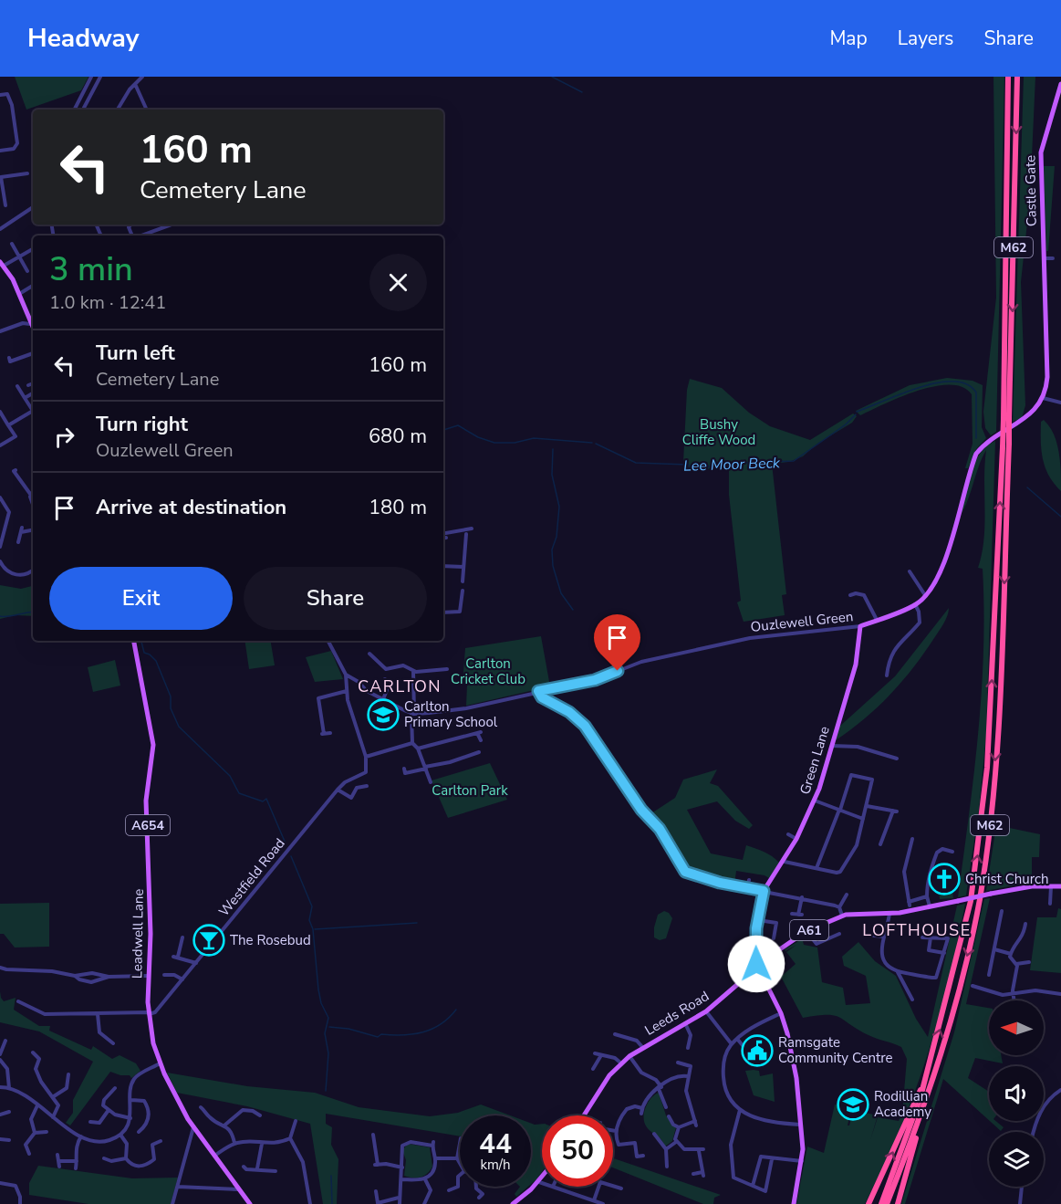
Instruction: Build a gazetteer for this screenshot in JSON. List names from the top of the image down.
{
  "streets": {
    "highway": ["M62"],
    "main road": [
      "Castle Gate",
      "Ouzlewell Green",
      "Green Lane",
      "A654",
      "A61",
      "Leadwell Lane",
      "Leeds Road"
    ],
    "street": ["Westfield Road"]
  },
  "crossings": [
    ["Castle Gate", "Ouzlewell Green"],
    ["Ouzlewell Green", "Green Lane"],
    ["Westfield Road", "Leadwell Lane"]
  ],
  "districts": ["CARLTON", "LOFTHOUSE"],
  "water": ["Lee Moor Beck"],
  "parks": ["Bushy Cliffe Wood", "Carlton Cricket Club", "Carlton Park"],
  "places": {
    "school or university": ["Carlton Primary School", "Rodillian Academy"],
    "church": ["Christ Church"],
    "bar": ["The Rosebud"],
    "public building": ["Ramsgate Community Centre"]
  },
  "north": "left",
  "page": {
    "header": "Headway",
    "nav": ["Map", "Layers", "Share"],
    "turn": ["160 m", "Cemetery Lane"],
    "heading": ["3 min", "1.0 km · 12:41"],
    "list": [
      {
        "name": "Turn left",
        "note": "Cemetery Lane",
        "value": "160 m"
      },
      {
        "name": "Turn right",
        "note": "Ouzlewell Green",
        "value": "680 m"
      },
      {
        "name": "Arrive at destination",
        "value": "180 m"
      }
    ],
    "buttons": ["Exit", "Share"],
    "speed": "44 km/h",
    "limit": "50"
  }
}
